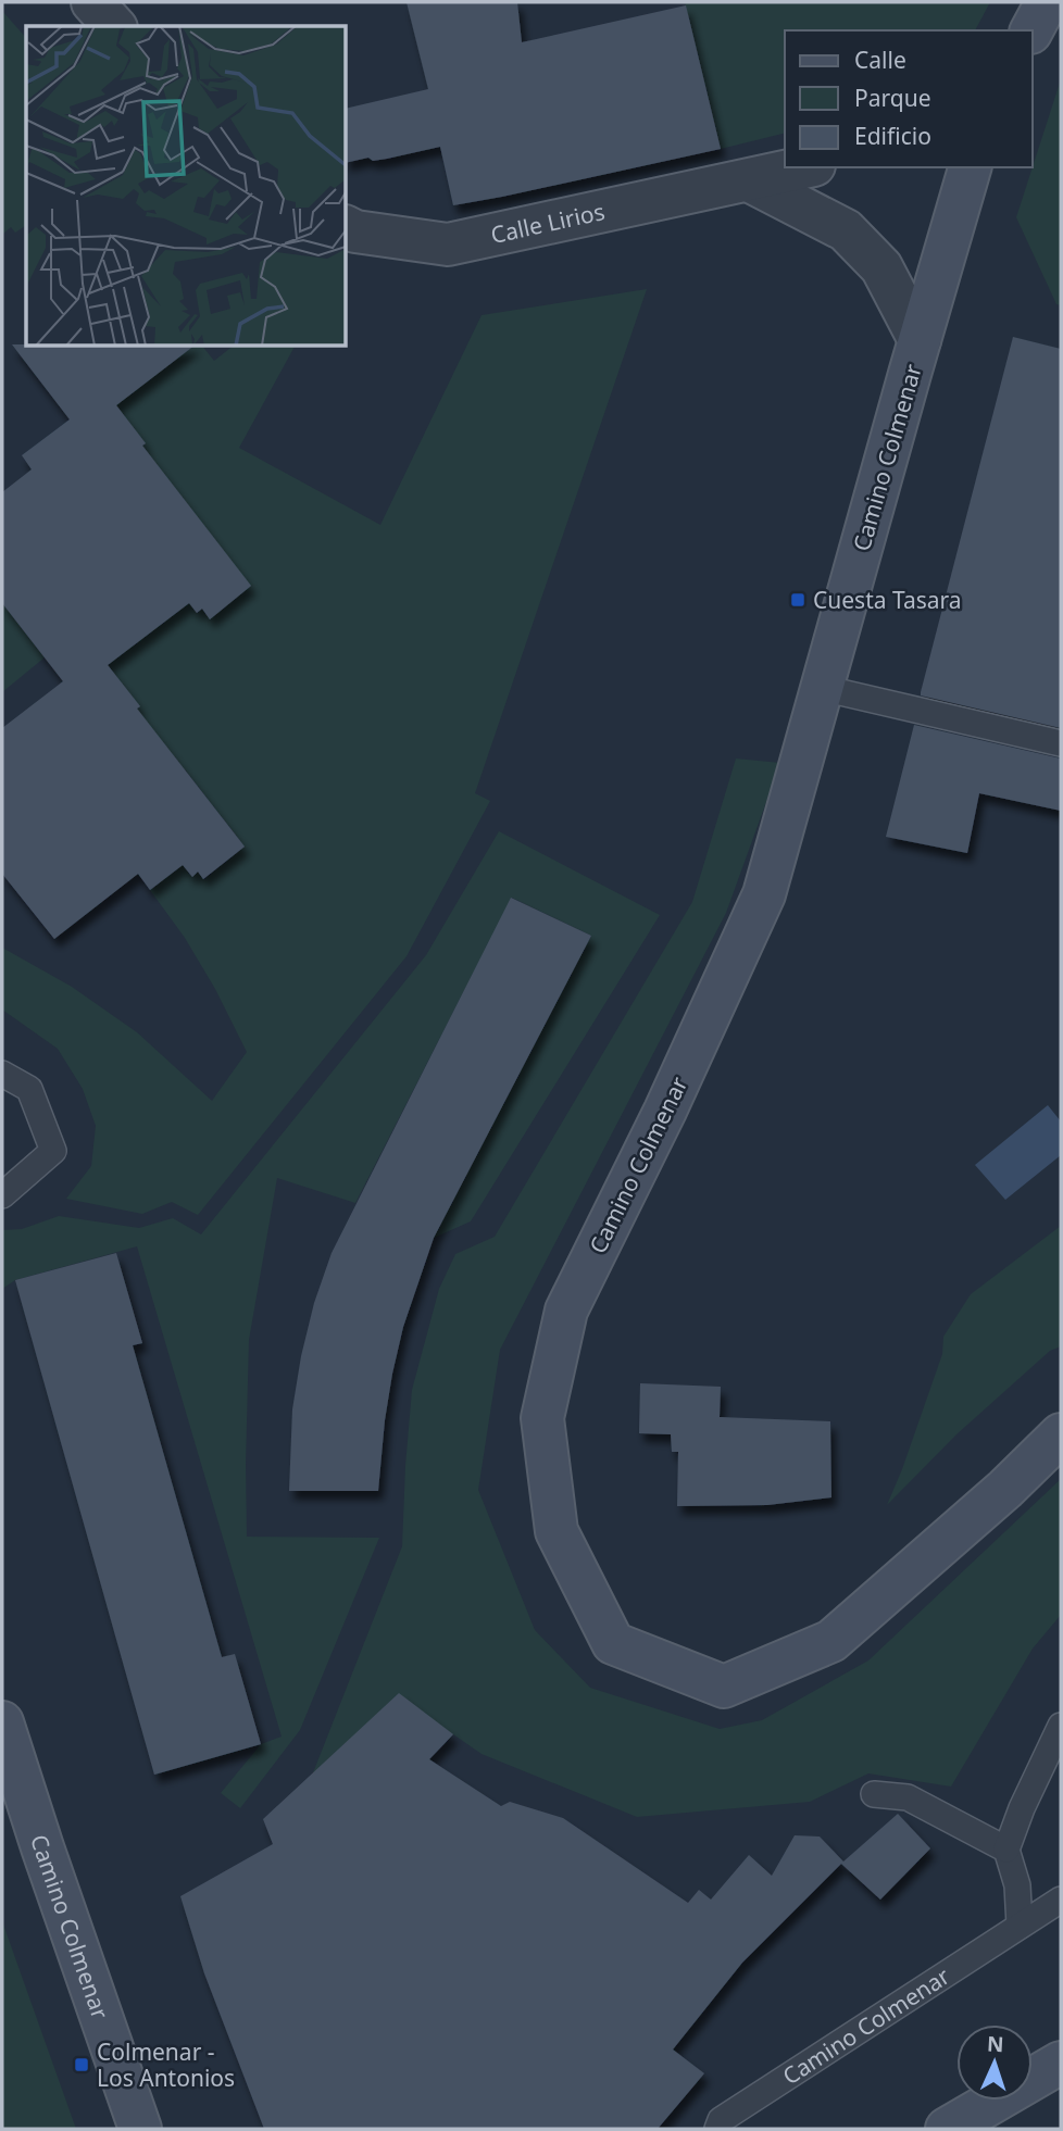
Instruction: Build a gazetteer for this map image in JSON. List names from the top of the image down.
{
  "streets": {
    "main road": ["Camino Colmenar"],
    "street": ["Calle Lirios"]
  },
  "places": {
    "transit": ["Cuesta Tasara", "Colmenar - Los Antonios"]
  },
  "legend": ["Calle", "Parque", "Edificio"],
  "north": "top"
}
